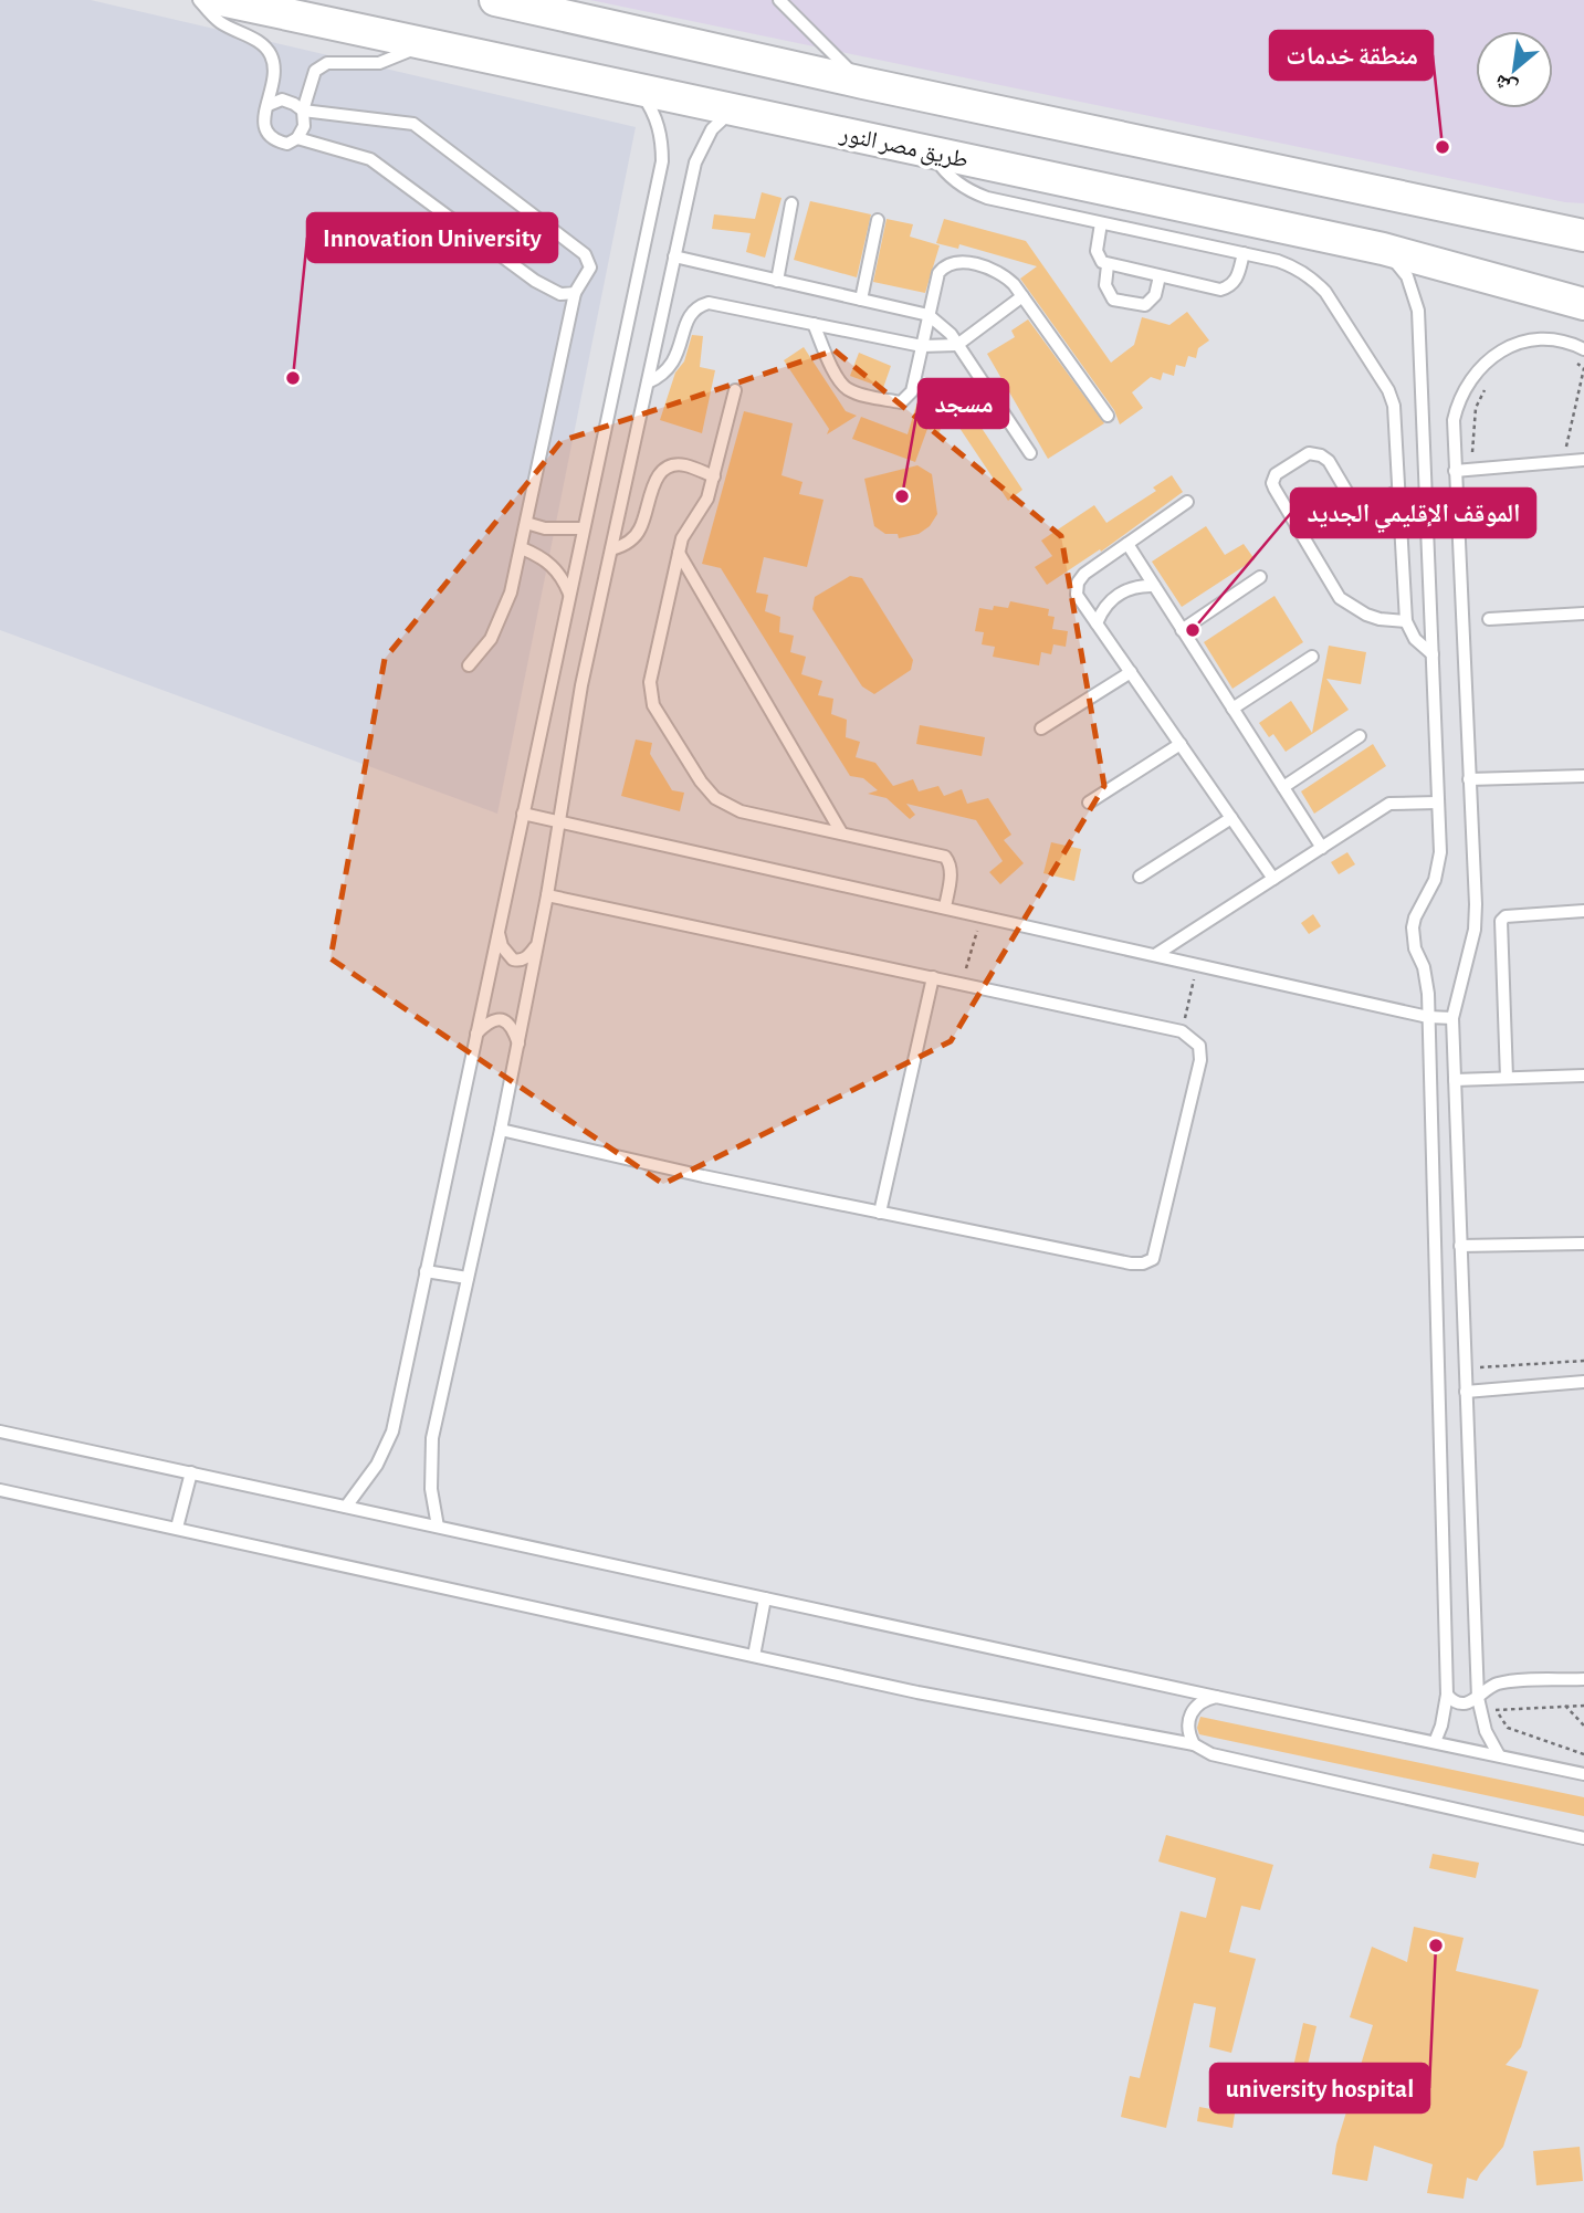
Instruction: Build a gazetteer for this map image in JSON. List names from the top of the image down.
{
  "streets": {
    "street": ["طريق مصر النور"]
  },
  "places": [
    "منطقة خدمات",
    "Innovation University",
    "مسجد",
    "الموقف الإقليمي الجديد",
    "university hospital"
  ],
  "north": "bottom left"
}
